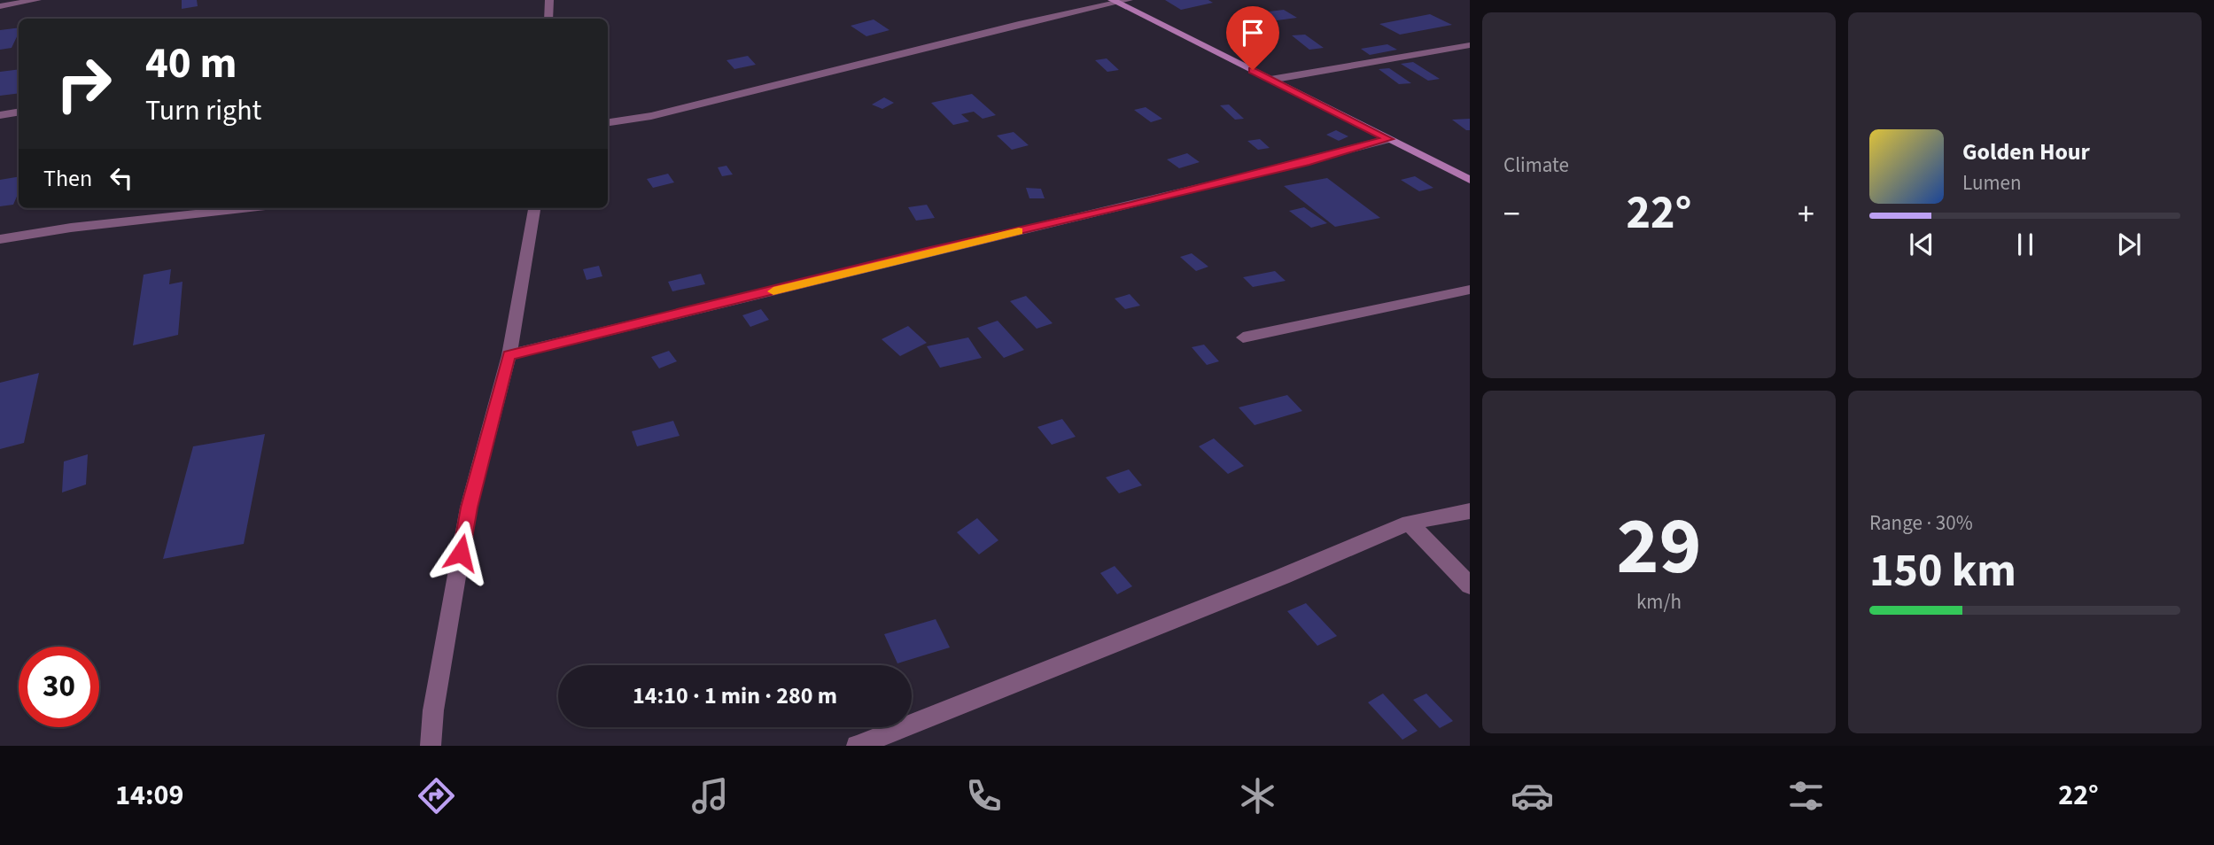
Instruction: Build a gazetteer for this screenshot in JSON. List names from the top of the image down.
{
  "page": {
    "tile": [
      "Climate",
      ["29", "km/h"],
      ["Range · 30%", "150 km"]
    ],
    "turn": ["40 m", "Turn right"],
    "song": ["Golden Hour", "Lumen"],
    "then": "Then",
    "heat": ["−", "22°", "+"],
    "limit": "30",
    "trip": "14:10 · 1 min · 280 m",
    "tabs": ["14:09", "22°"]
  }
}
